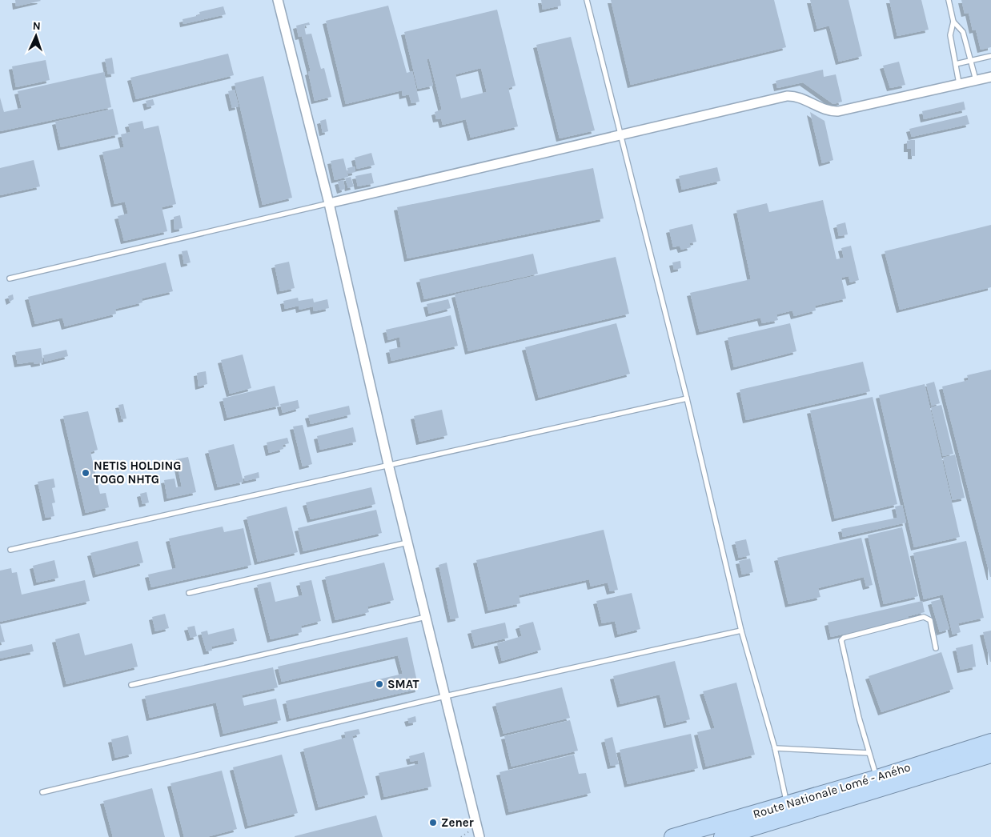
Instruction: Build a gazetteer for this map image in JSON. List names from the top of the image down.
{
  "streets": {
    "highway": ["Route Nationale Lomé - Aného"]
  },
  "places": ["NETIS HOLDING TOGO NHTG", "SMAT", "Zener"],
  "north": "top"
}
